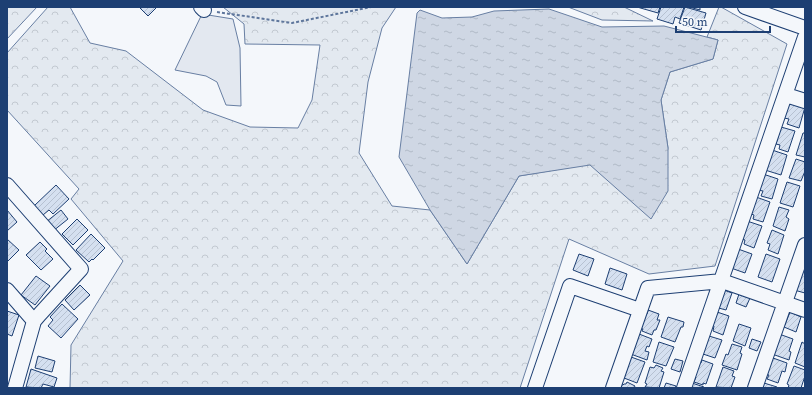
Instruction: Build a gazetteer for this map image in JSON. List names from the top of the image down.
{
  "scale_bar": "50 m"
}
